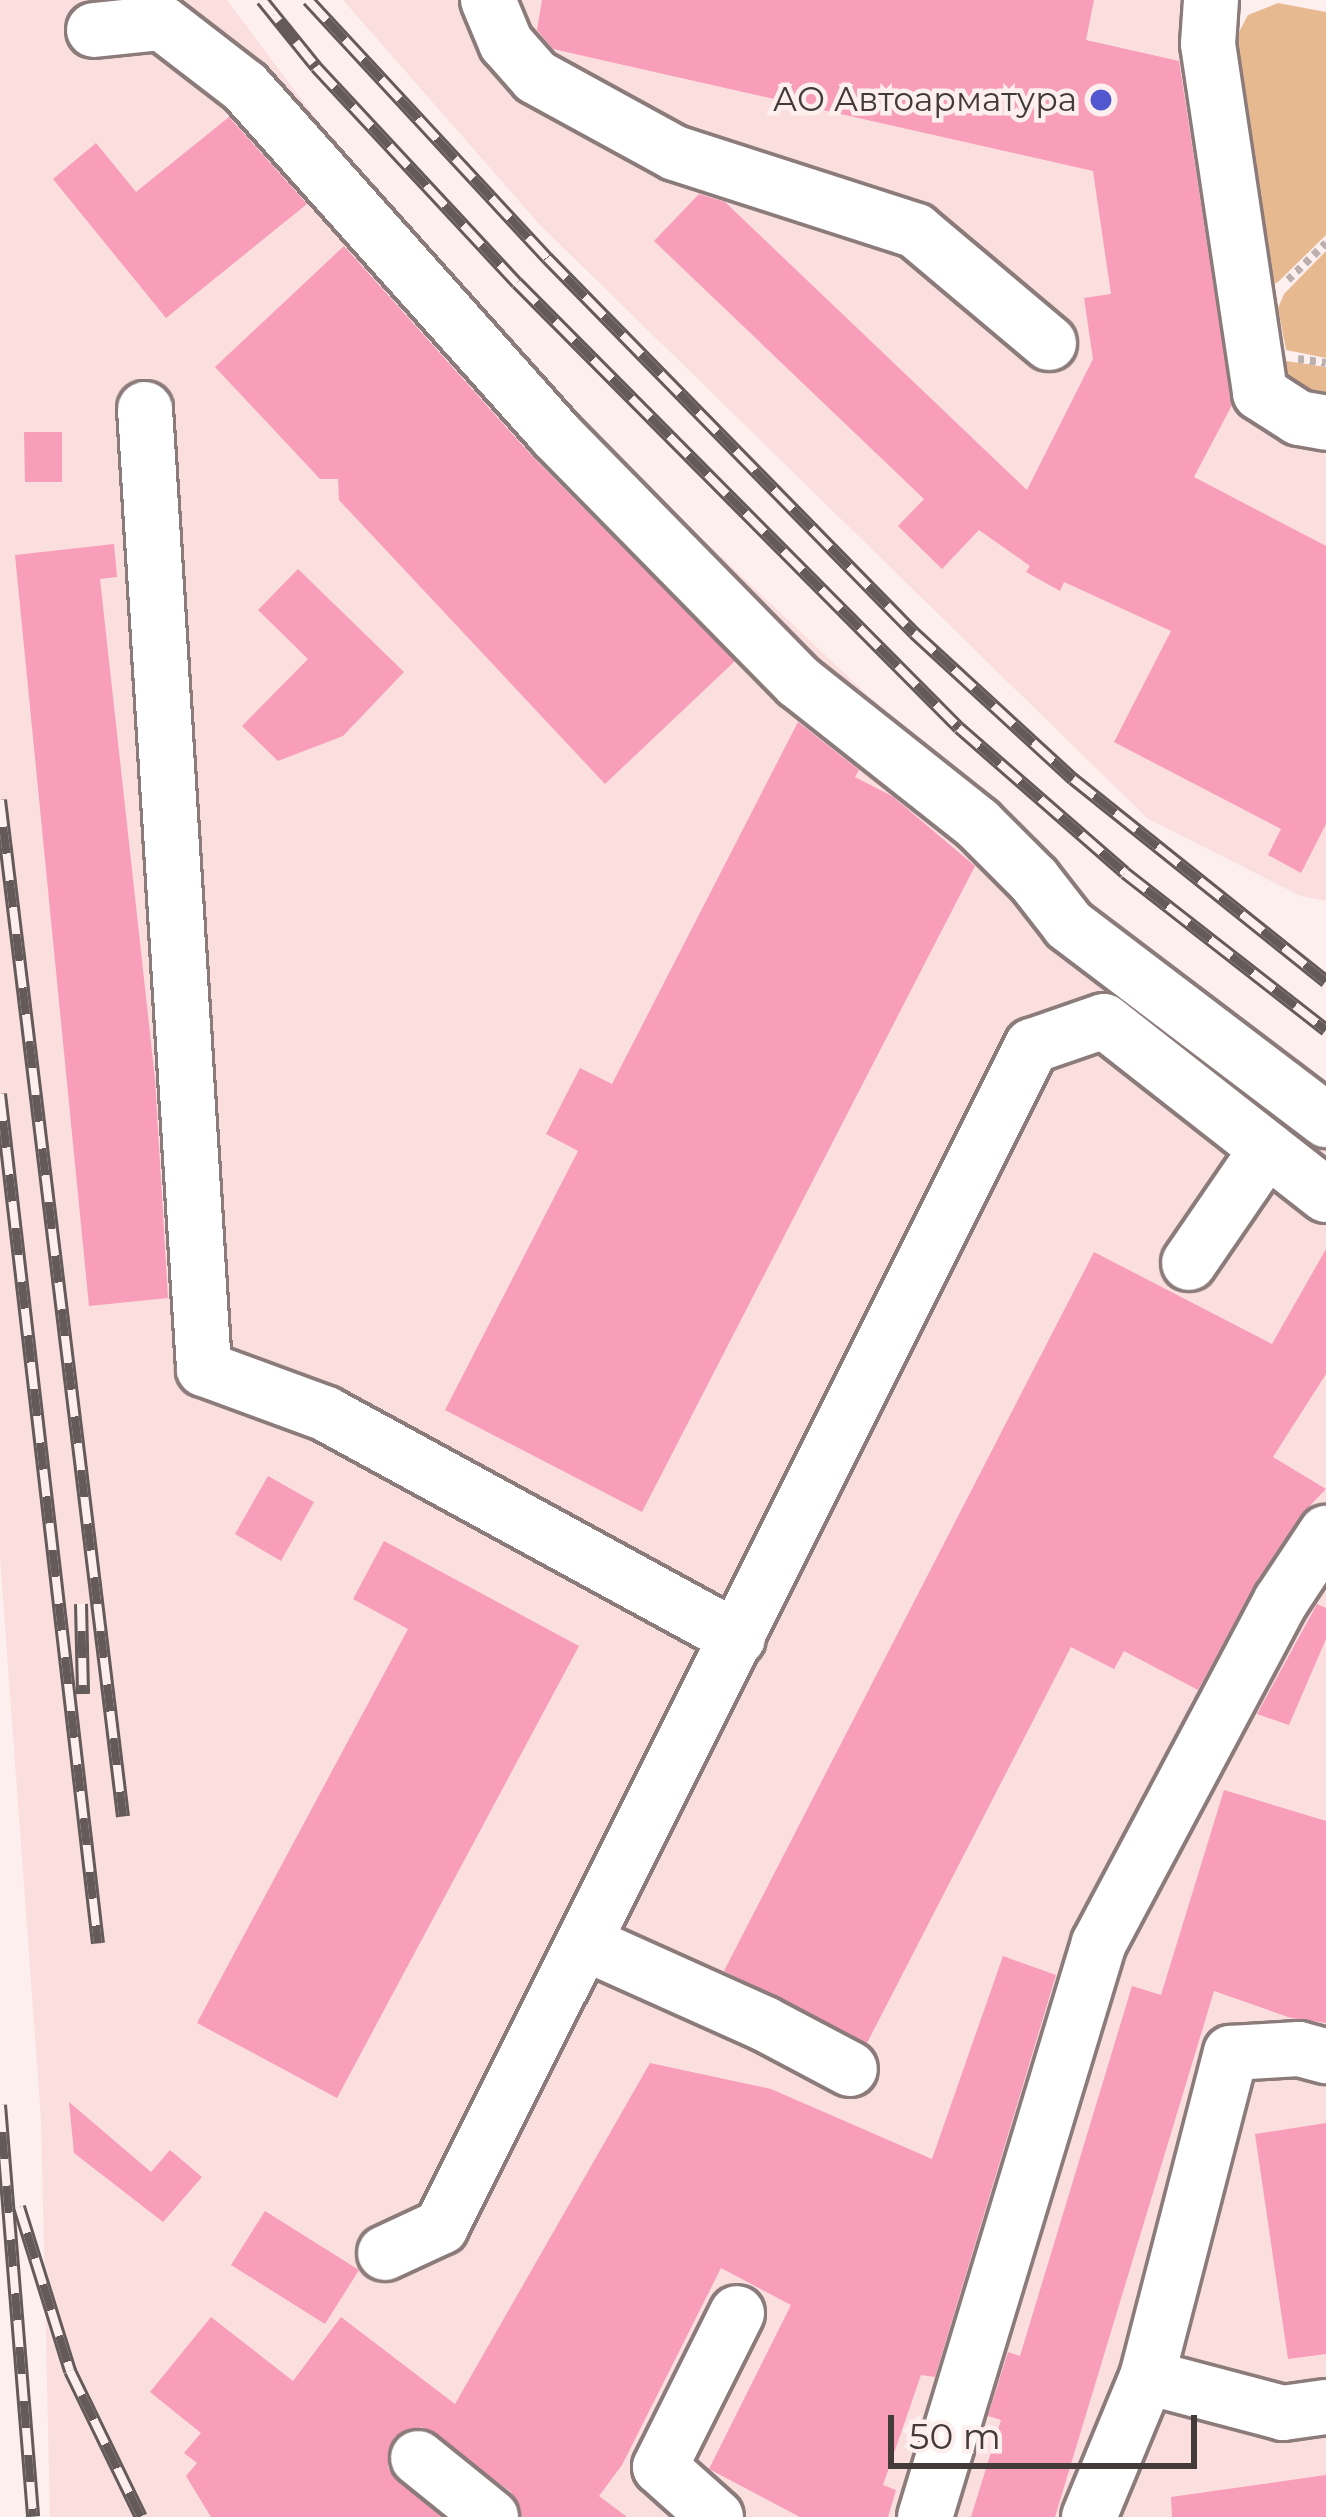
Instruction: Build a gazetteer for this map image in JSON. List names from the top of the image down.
{
  "places": ["АО Автоарматура"],
  "scale_bar": "50 m"
}
